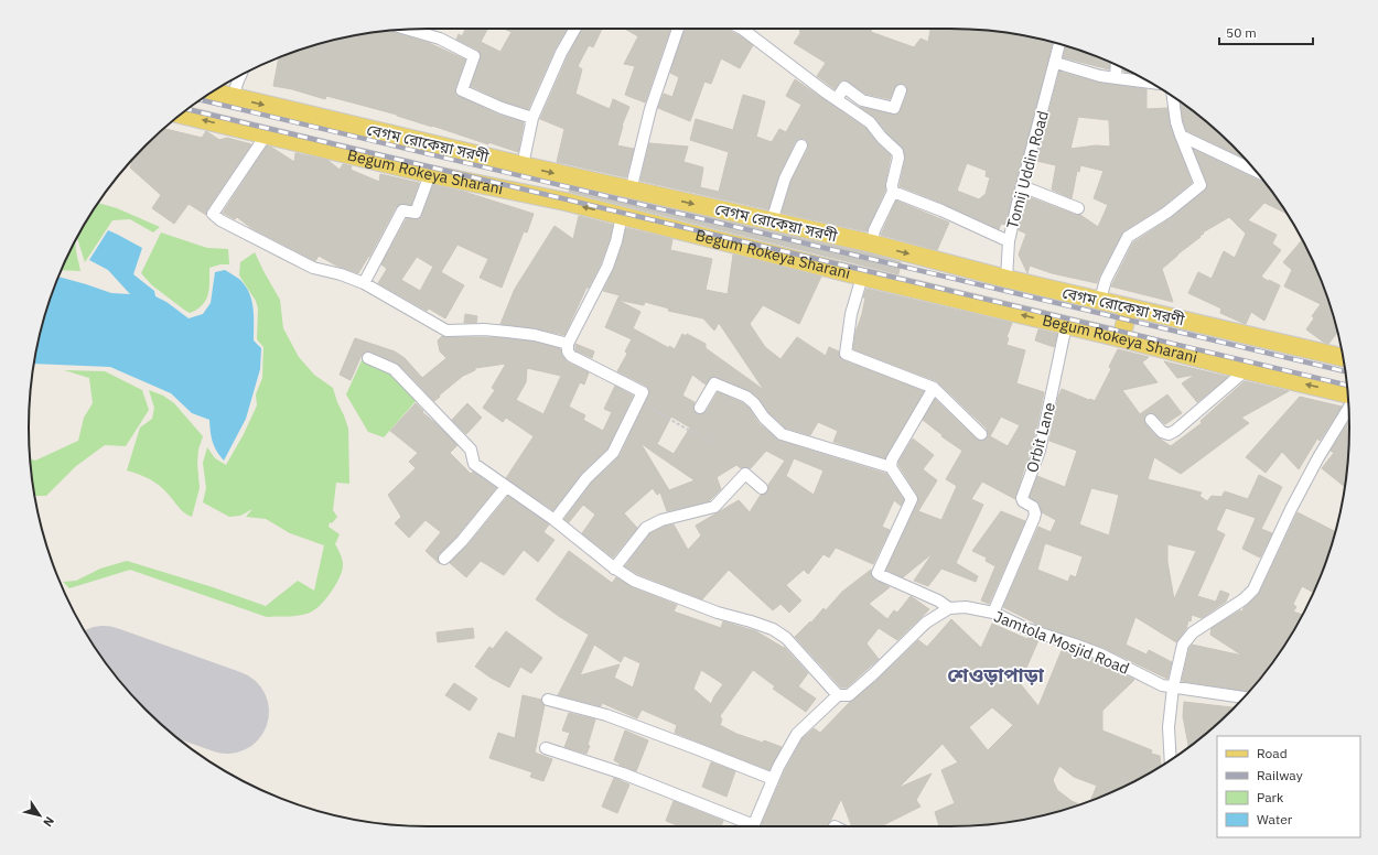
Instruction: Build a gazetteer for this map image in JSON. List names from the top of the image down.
{
  "streets": {
    "main road": ["বেগম রোকেয়া সরণী", "Begum Rokeya Sharani"],
    "street": ["Tomij Uddin Road", "Orbit Lane", "Jamtola Mosjid Road"]
  },
  "crossings": [
    ["বেগম রোকেয়া সরণী", "Tomij Uddin Road"],
    ["Begum Rokeya Sharani", "Orbit Lane"],
    ["Orbit Lane", "Jamtola Mosjid Road"]
  ],
  "one_way": ["বেগম রোকেয়া সরণী", "Begum Rokeya Sharani"],
  "districts": ["শেওড়াপাড়া"],
  "legend": [
    "Road",
    "Railway",
    "Park",
    "Water"
  ],
  "scale_bar": "50 m",
  "north": "bottom right"
}
